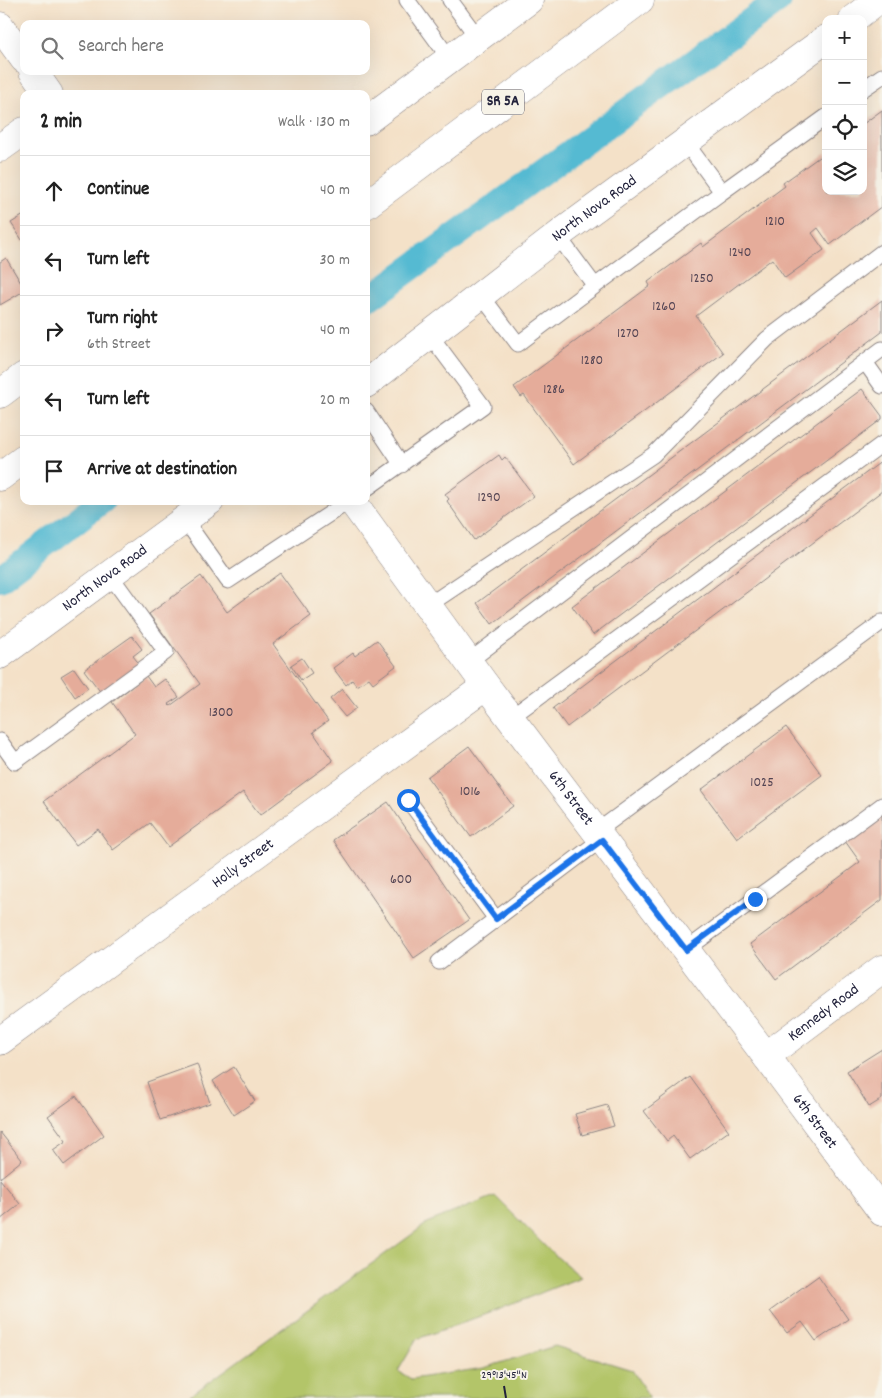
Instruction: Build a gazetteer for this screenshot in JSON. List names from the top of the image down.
{
  "streets": {
    "street": [
      "SR 5A",
      "North Nova Road",
      "6th Street",
      "Holly Street",
      "Kennedy Road"
    ]
  },
  "crossings": [
    ["6th Street", "Holly Street"],
    ["6th Street", "Kennedy Road"]
  ],
  "house_numbers": [
    "1210",
    "1240",
    "1250",
    "1260",
    "1270",
    "1280",
    "1286",
    "1290",
    "1300",
    "1025",
    "1016",
    "600"
  ],
  "page": {
    "map_buttons": ["+", "−"],
    "search": "Search here",
    "heading": ["2 min", "Walk · 130 m"],
    "list": [
      ["Continue", "40 m"],
      ["Turn left", "30 m"],
      ["Turn right", "6th Street", "40 m"],
      ["Turn left", "20 m"],
      "Arrive at destination"
    ]
  },
  "coordinates": ["29°13'45\"N"]
}
